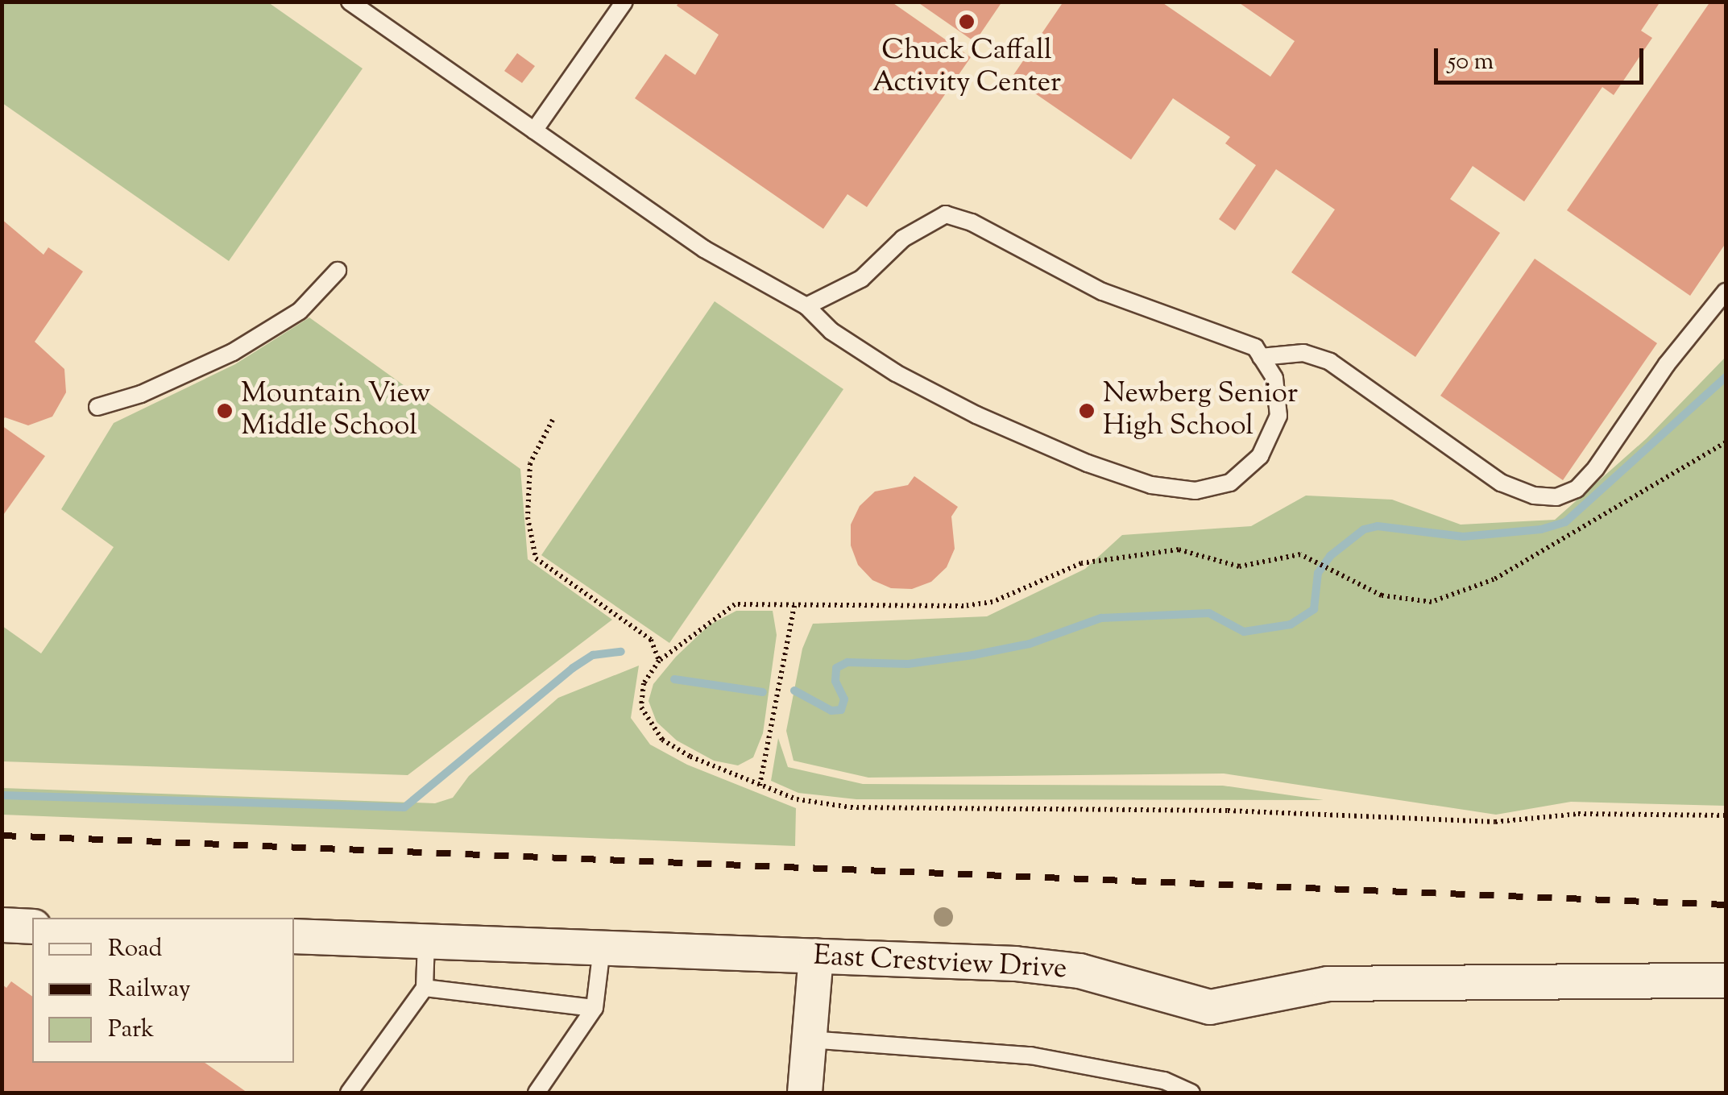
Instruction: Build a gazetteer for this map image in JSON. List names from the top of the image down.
{
  "streets": {
    "street": ["East Crestview Drive"]
  },
  "places": ["Chuck Caffall Activity Center", "Mountain View Middle School", "Newberg Senior High School"],
  "legend": ["Road", "Railway", "Park"],
  "scale_bar": "50 m"
}
